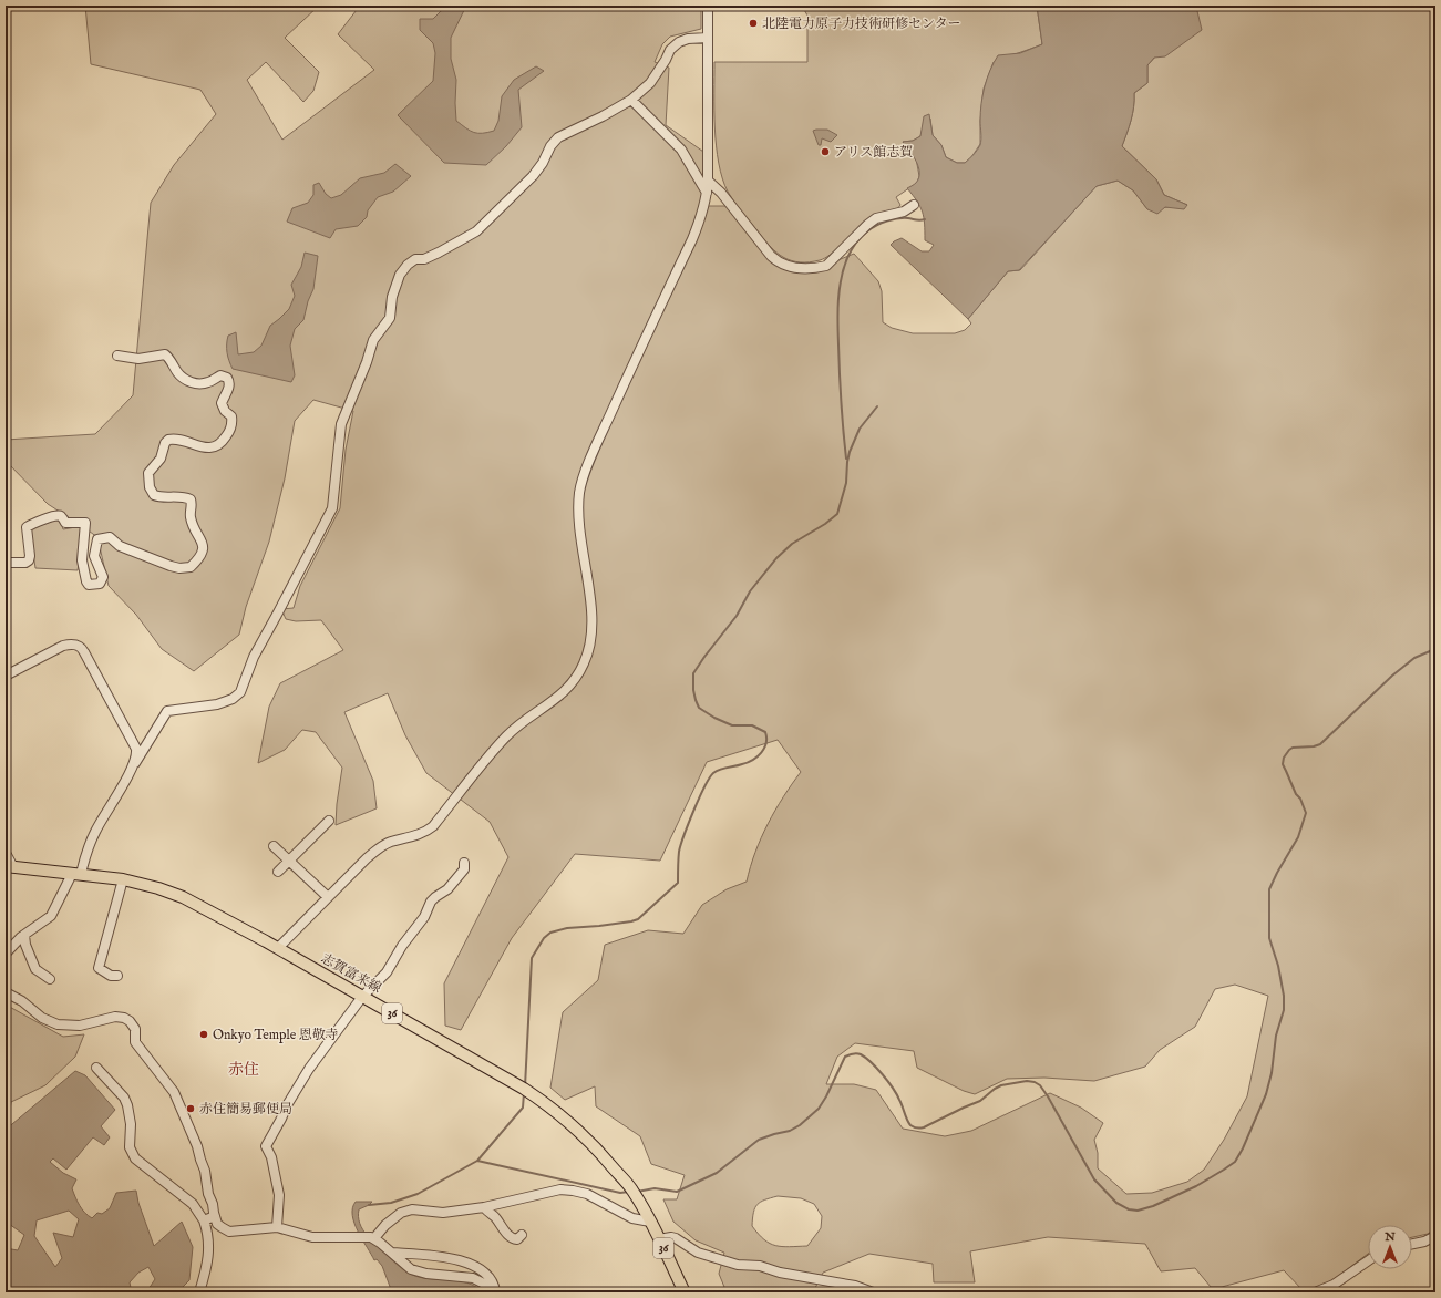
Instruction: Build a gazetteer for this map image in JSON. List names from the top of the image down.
{
  "streets": {
    "main road": ["志賀富来線", "36"]
  },
  "districts": ["赤住"],
  "places": [
    "北陸電力原子力技術研修センター",
    "アリス館志賀",
    "Onkyo Temple 恩敬寺",
    "赤住簡易郵便局"
  ],
  "north": "top"
}
